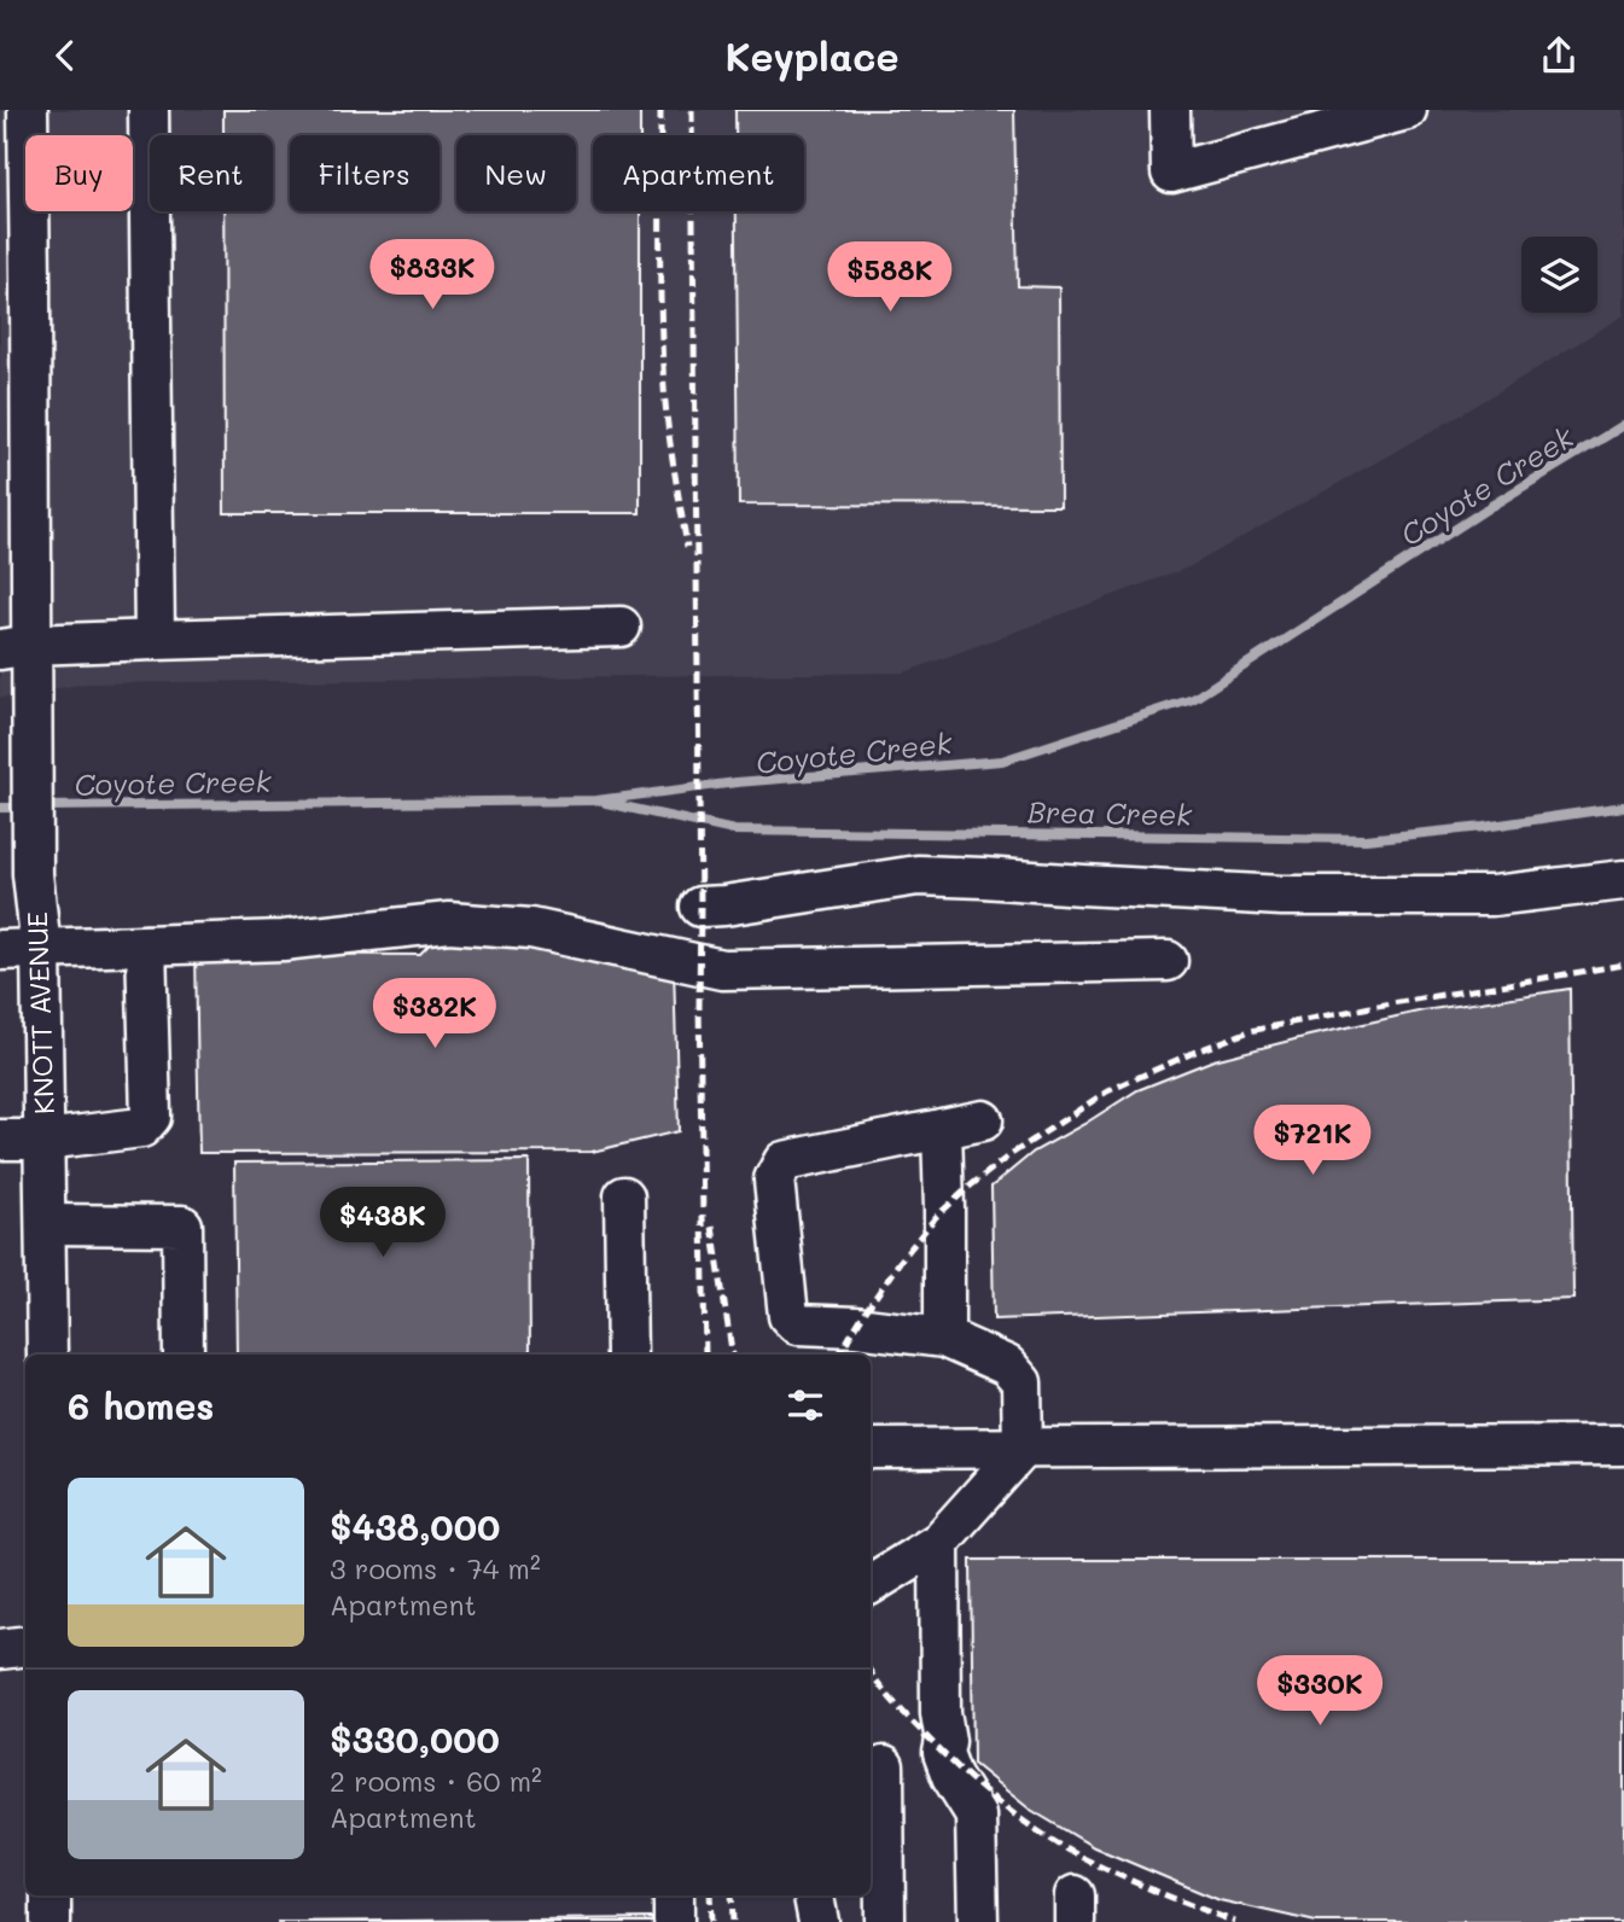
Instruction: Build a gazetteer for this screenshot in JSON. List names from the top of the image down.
{
  "streets": {
    "street": ["KNOTT AVENUE"]
  },
  "water": ["Coyote Creek", "Brea Creek"],
  "page": {
    "header": "Keyplace",
    "chip": [
      "Buy",
      "Rent",
      "Filters",
      "New",
      "Apartment"
    ],
    "price": [
      "$833K",
      "$588K",
      "$382K",
      "$721K",
      "$438K",
      "$330K"
    ],
    "heading": "6 homes",
    "list": [
      {
        "name": "$438,000",
        "note": "3 rooms · 74 m² · Apartment"
      },
      {
        "name": "$330,000",
        "note": "2 rooms · 60 m² · Apartment"
      }
    ]
  }
}
